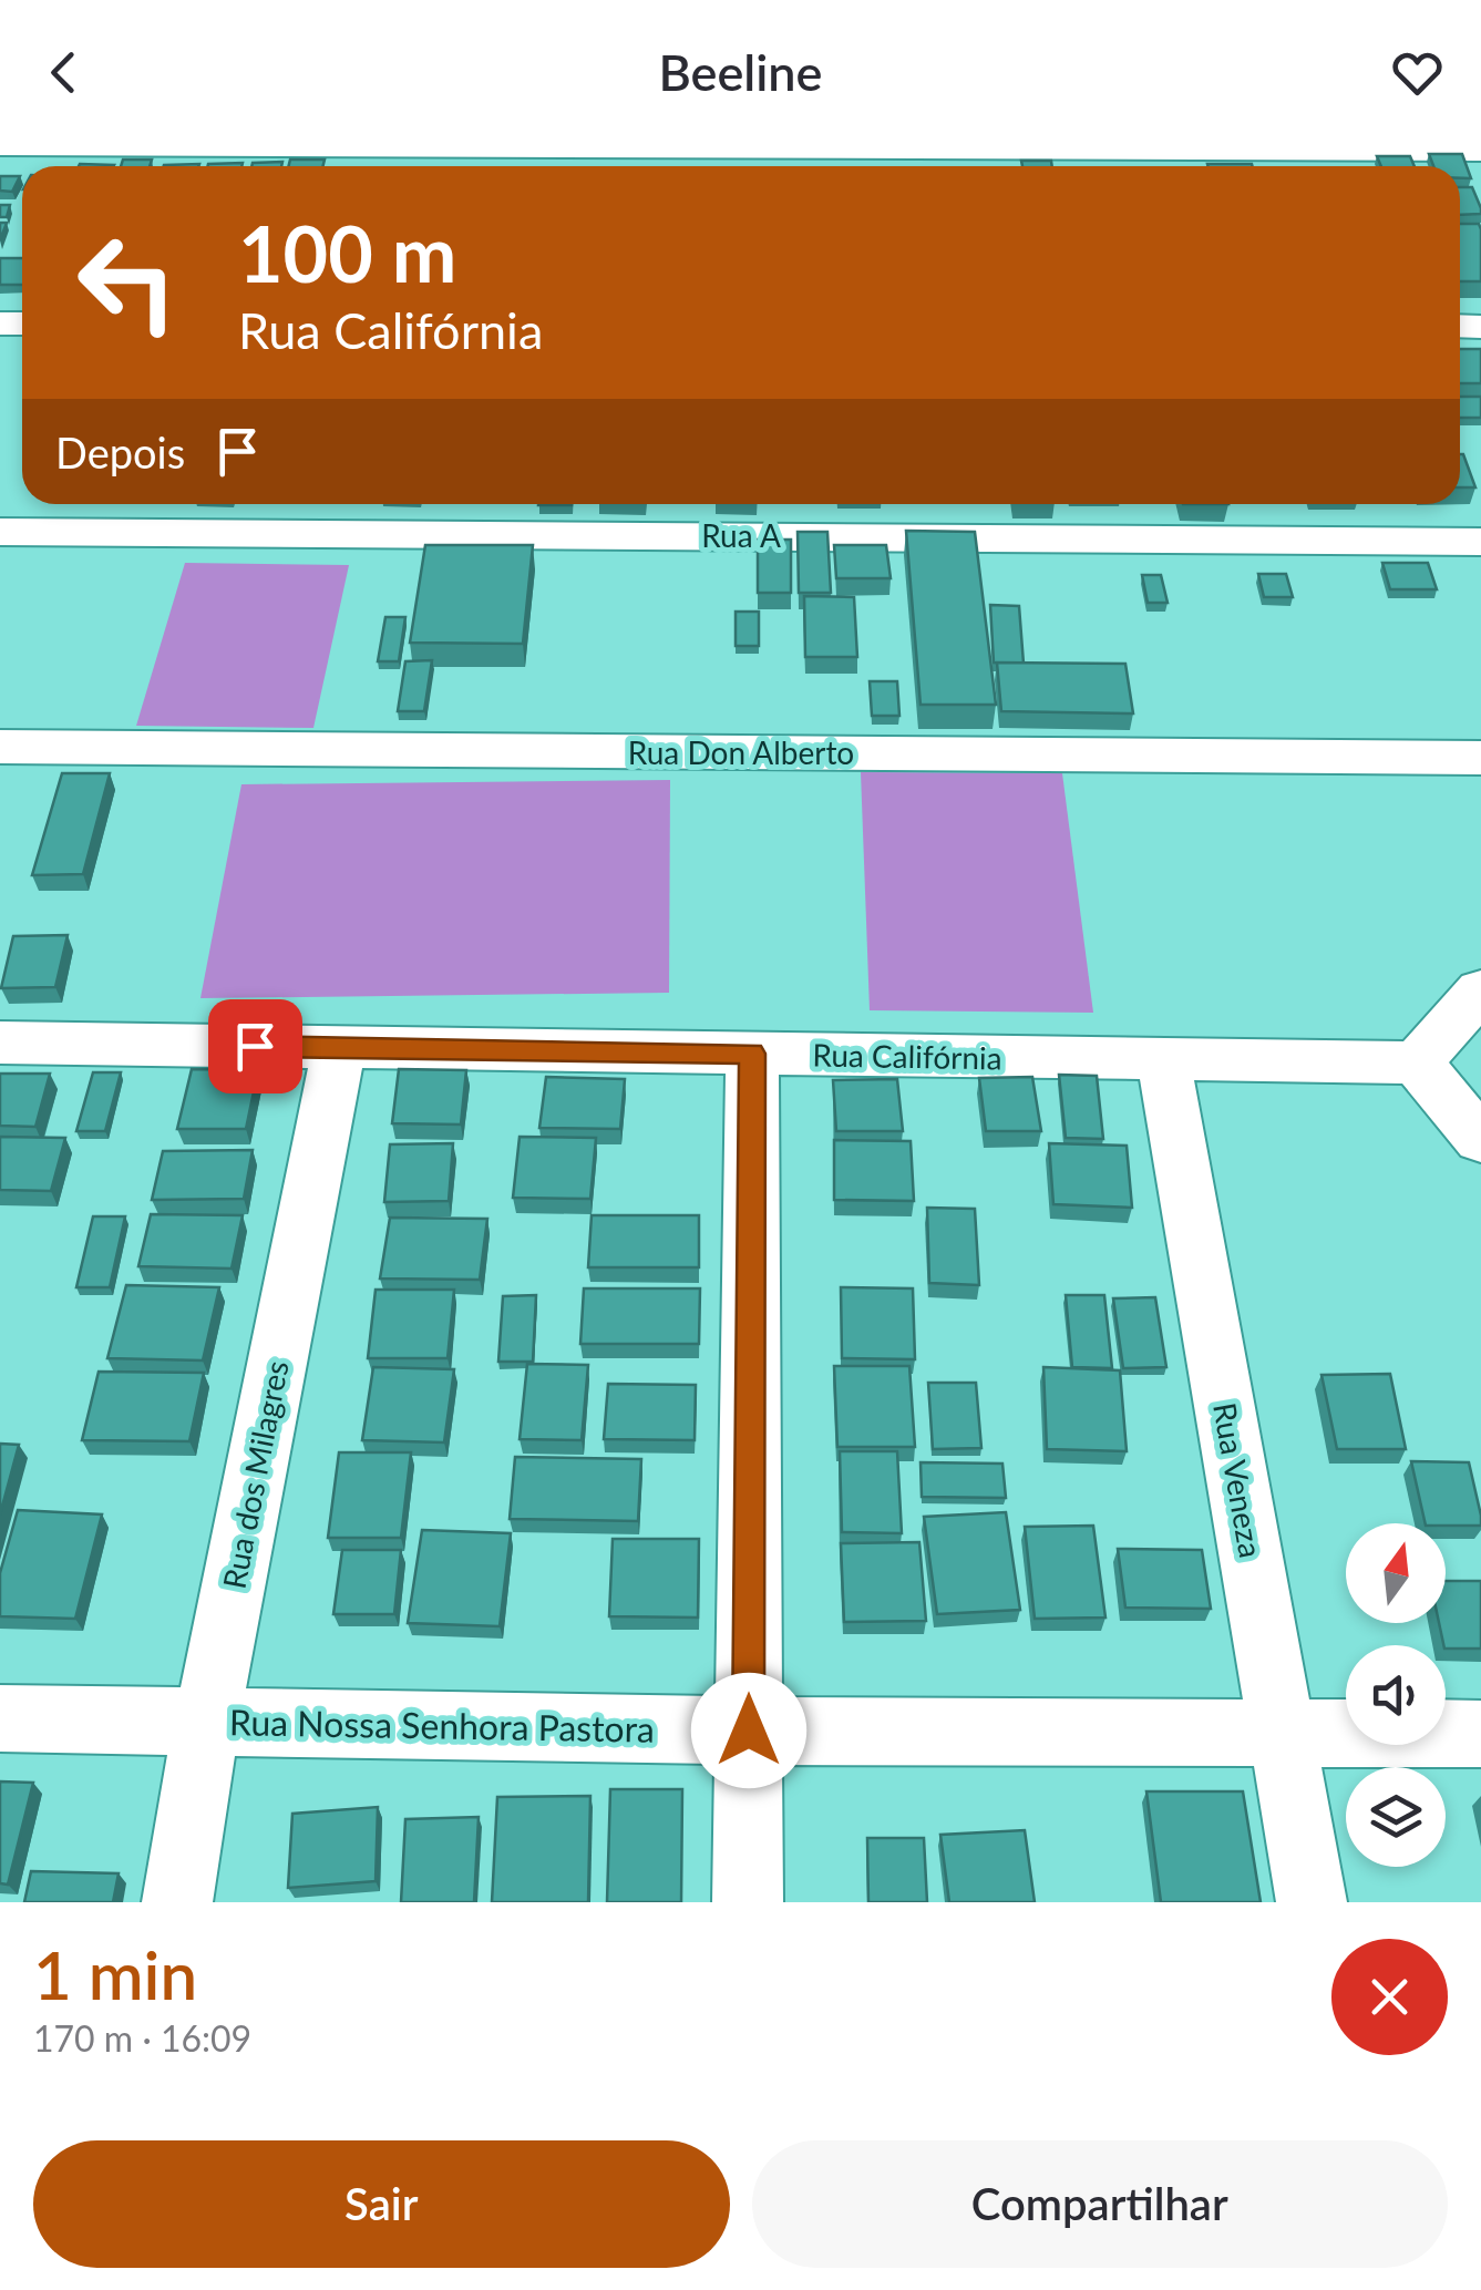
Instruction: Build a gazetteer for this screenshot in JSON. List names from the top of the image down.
{
  "streets": {
    "street": [
      "Rua A",
      "Rua Don Alberto",
      "Rua Califórnia",
      "Rua dos Milagres",
      "Rua Veneza",
      "Rua Nossa Senhora Pastora"
    ]
  },
  "crossings": [
    ["Rua Califórnia", "Rua dos Milagres"],
    ["Rua Califórnia", "Rua Veneza"],
    ["Rua dos Milagres", "Rua Nossa Senhora Pastora"],
    ["Rua Veneza", "Rua Nossa Senhora Pastora"]
  ],
  "north": "top",
  "page": {
    "header": "Beeline",
    "turn": ["100 m", "Rua Califórnia"],
    "then": "Depois",
    "heading": ["1 min", "170 m · 16:09"],
    "buttons": ["Sair", "Compartilhar"]
  }
}
